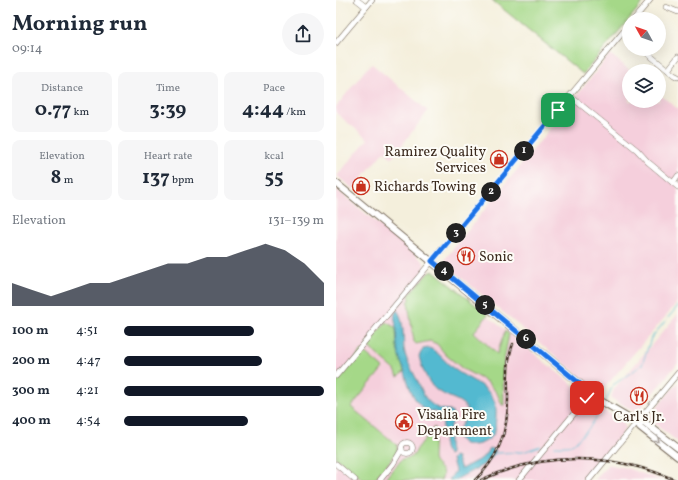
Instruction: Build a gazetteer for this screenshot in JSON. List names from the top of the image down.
{
  "places": {
    "shop": ["Ramirez Quality Services", "Richards Towing"],
    "restaurant": ["Sonic", "Carl's Jr."],
    "public building": ["Visalia Fire Department"]
  },
  "north": "top left",
  "page": {
    "heading": ["Morning run", "09:14"],
    "stats": [
      ["Distance", "0.77 km"],
      ["Time", "3:39"],
      ["Pace", "4:44 /km"],
      ["Elevation", "8 m"],
      ["Heart rate", "137 bpm"],
      ["kcal", "55"]
    ],
    "pins": [
      "1",
      "2",
      "3",
      "4",
      "5",
      "6"
    ],
    "chart": ["Elevation", "131–139 m"],
    "list": [
      {
        "name": "100 m",
        "note": "4:51"
      },
      {
        "name": "200 m",
        "note": "4:47"
      },
      {
        "name": "300 m",
        "note": "4:21"
      },
      {
        "name": "400 m",
        "note": "4:54"
      }
    ]
  }
}
